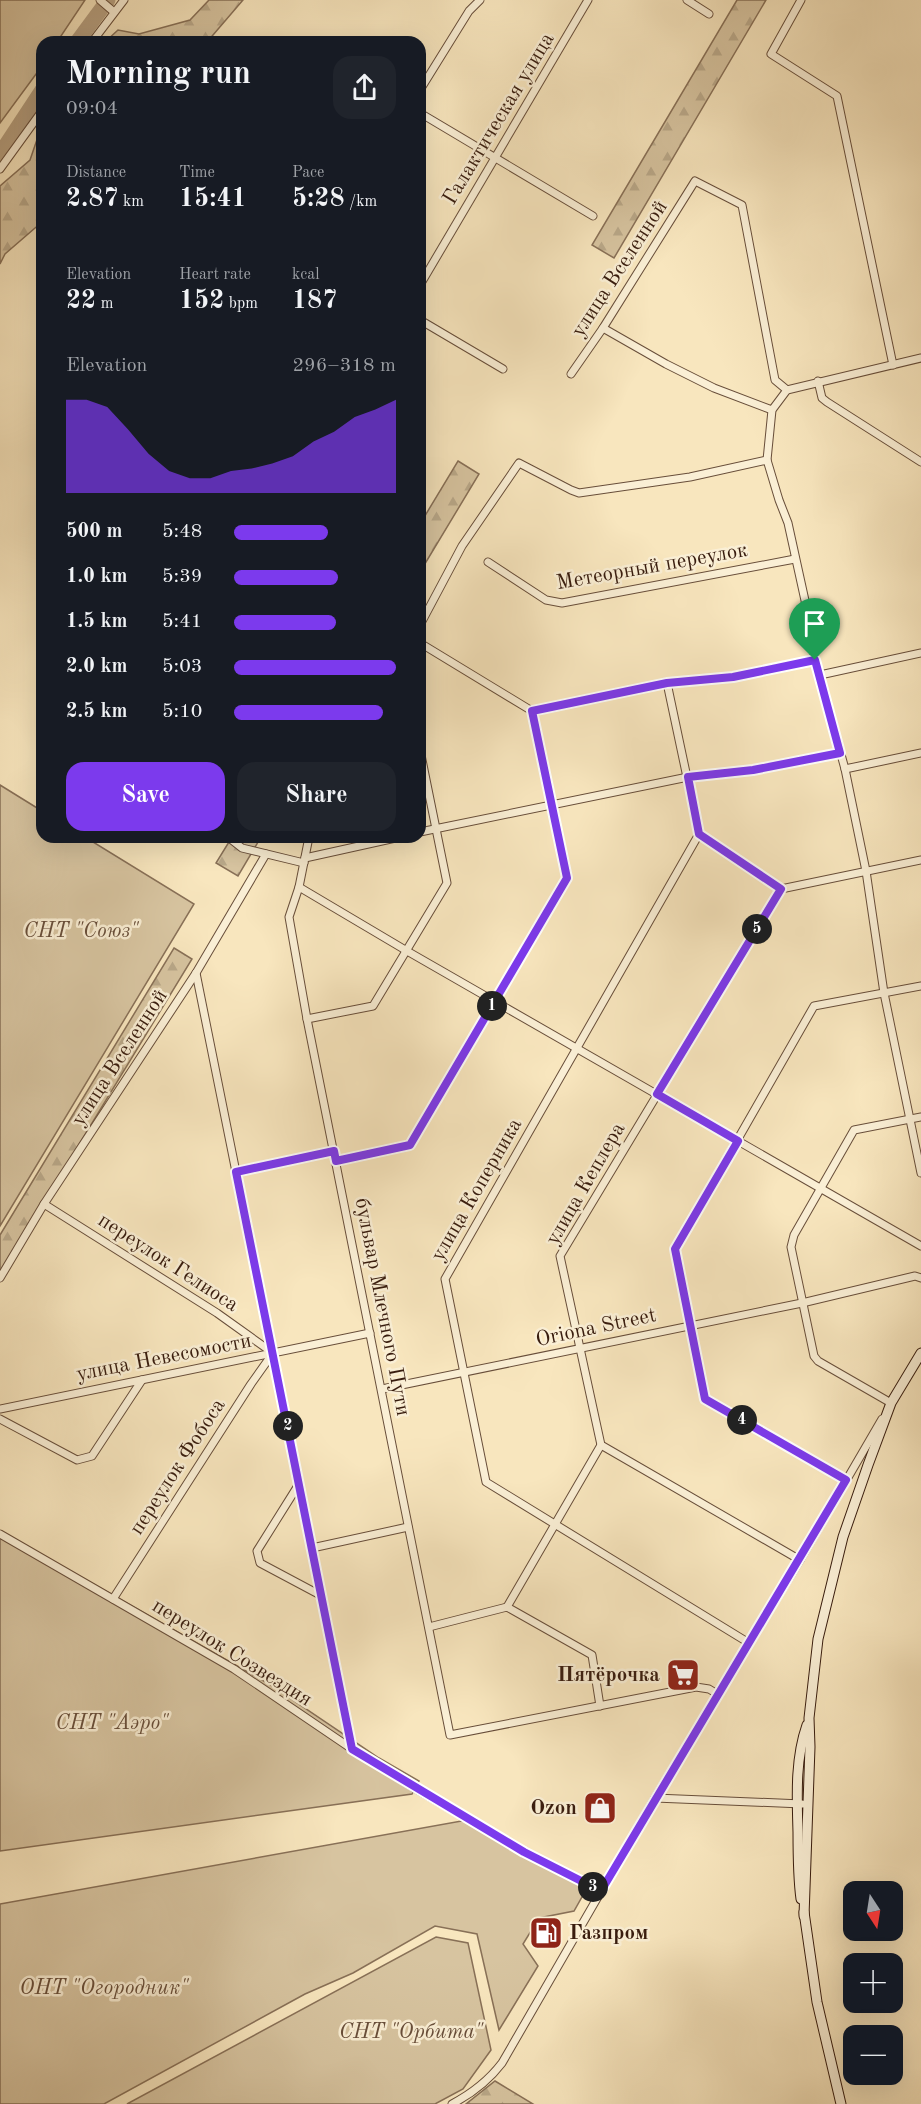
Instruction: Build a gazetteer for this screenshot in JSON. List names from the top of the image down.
{
  "streets": {
    "street": [
      "Галактическая улица",
      "улица Вселенной",
      "Метеорный переулок",
      "улица Кеплера",
      "улица Коперника",
      "переулок Гелиоса",
      "бульвар Млечного Пути",
      "Oriona Street",
      "улица Невесомости",
      "переулок Фобоса",
      "переулок Созвездия"
    ]
  },
  "crossings": [
    ["улица Вселенной", "переулок Гелиоса"],
    ["улица Кеплера", "Oriona Street"],
    ["улица Коперника", "Oriona Street"],
    ["переулок Гелиоса", "улица Невесомости"],
    ["переулок Гелиоса", "переулок Фобоса"],
    ["бульвар Млечного Пути", "Oriona Street"],
    ["бульвар Млечного Пути", "улица Невесомости"],
    ["улица Невесомости", "переулок Фобоса"],
    ["переулок Фобоса", "переулок Созвездия"]
  ],
  "parks": [
    "СНТ \"Союз\"",
    "СНТ \"Аэро\"",
    "ОНТ \"Огородник\"",
    "СНТ \"Орбита\""
  ],
  "places": {
    "supermarket": ["Пятёрочка"],
    "shop": ["Ozon"],
    "fuel station": ["Газпром"]
  },
  "north": "bottom",
  "page": {
    "heading": ["Morning run", "09:04"],
    "stats": [
      ["Distance", "2.87 km"],
      ["Time", "15:41"],
      ["Pace", "5:28 /km"],
      ["Elevation", "22 m"],
      ["Heart rate", "152 bpm"],
      ["kcal", "187"]
    ],
    "chart": ["Elevation", "296–318 m"],
    "list": [
      {
        "name": "500 m",
        "note": "5:48"
      },
      {
        "name": "1.0 km",
        "note": "5:39"
      },
      {
        "name": "1.5 km",
        "note": "5:41"
      },
      {
        "name": "2.0 km",
        "note": "5:03"
      },
      {
        "name": "2.5 km",
        "note": "5:10"
      }
    ],
    "buttons": ["Save", "Share"],
    "pins": [
      "5",
      "1",
      "4",
      "2",
      "3"
    ],
    "map_buttons": ["+", "−"]
  }
}
